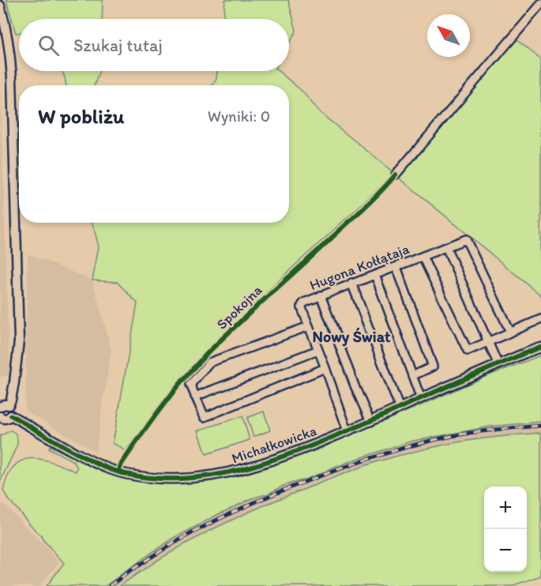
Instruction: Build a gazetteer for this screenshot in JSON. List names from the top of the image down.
{
  "streets": {
    "street": ["Hugona Kołłątaja", "Michałkowicka"],
    "cycle path": ["Spokojna"]
  },
  "crossings": [
    ["Hugona Kołłątaja", "Michałkowicka"]
  ],
  "districts": ["Nowy Świat"],
  "north": "top left",
  "page": {
    "search": "Szukaj tutaj",
    "heading": ["W pobliżu", "Wyniki: 0"],
    "map_buttons": ["+", "−"]
  }
}
